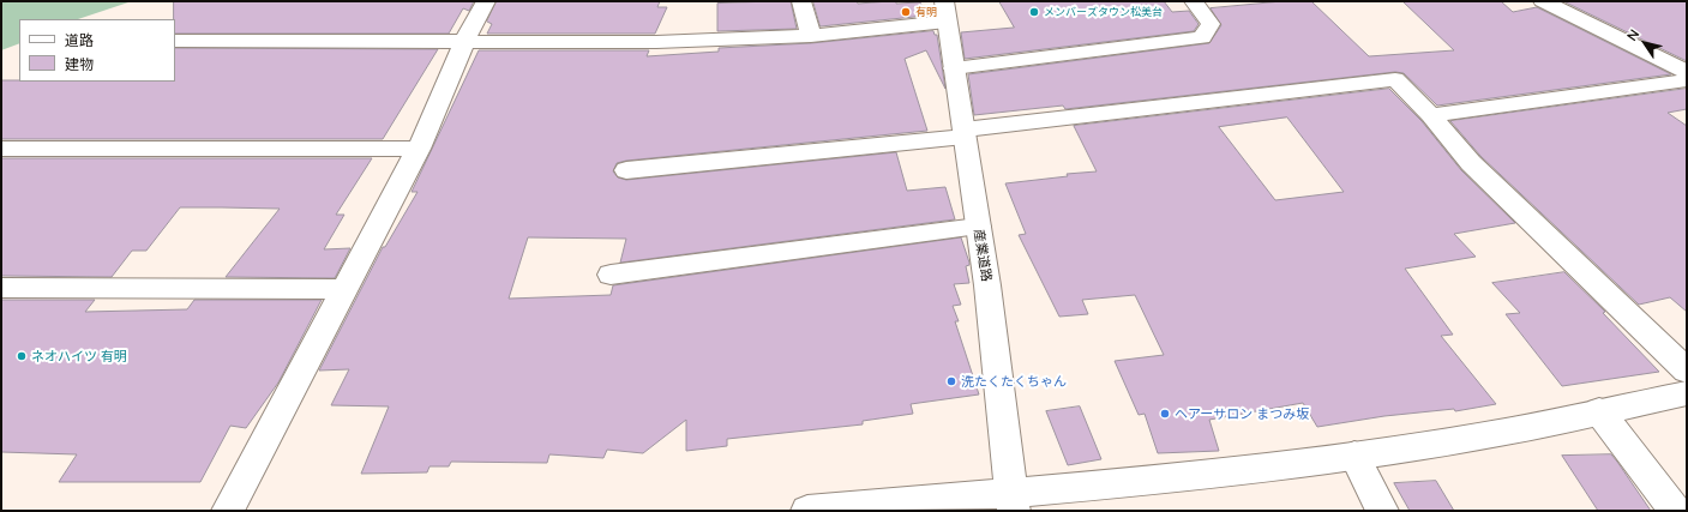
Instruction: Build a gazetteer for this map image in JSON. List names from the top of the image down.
{
  "streets": {
    "street": ["産業道路"]
  },
  "places": [
    "有明",
    "メンバーズタウン松美台",
    "ネオハイツ 有明",
    "洗たくたくちゃん",
    "ヘアーサロン まつみ坂"
  ],
  "legend": ["道路", "建物"],
  "north": "top left"
}
